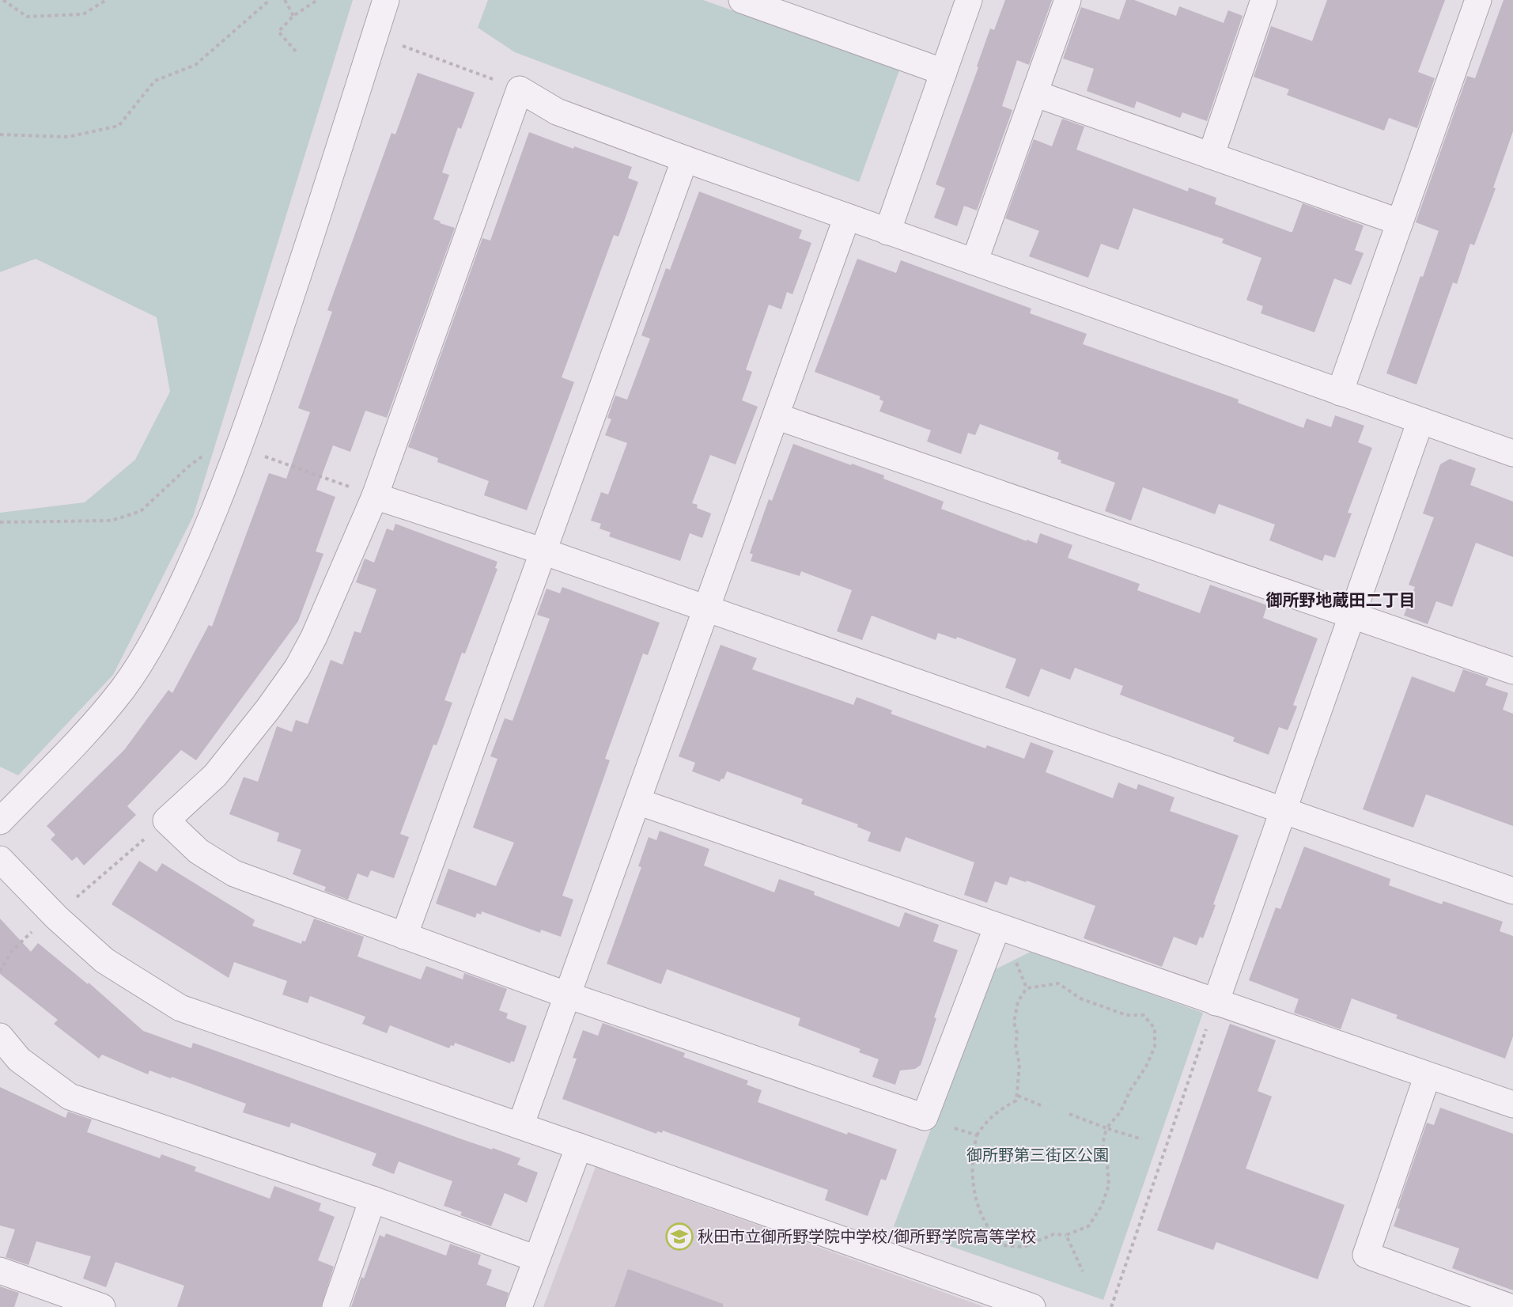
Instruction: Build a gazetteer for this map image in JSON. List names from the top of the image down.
{
  "districts": ["御所野地蔵田二丁目"],
  "parks": ["御所野第三街区公園"],
  "places": {
    "school or university": ["秋田市立御所野学院中学校/御所野学院高等学校"]
  }
}
